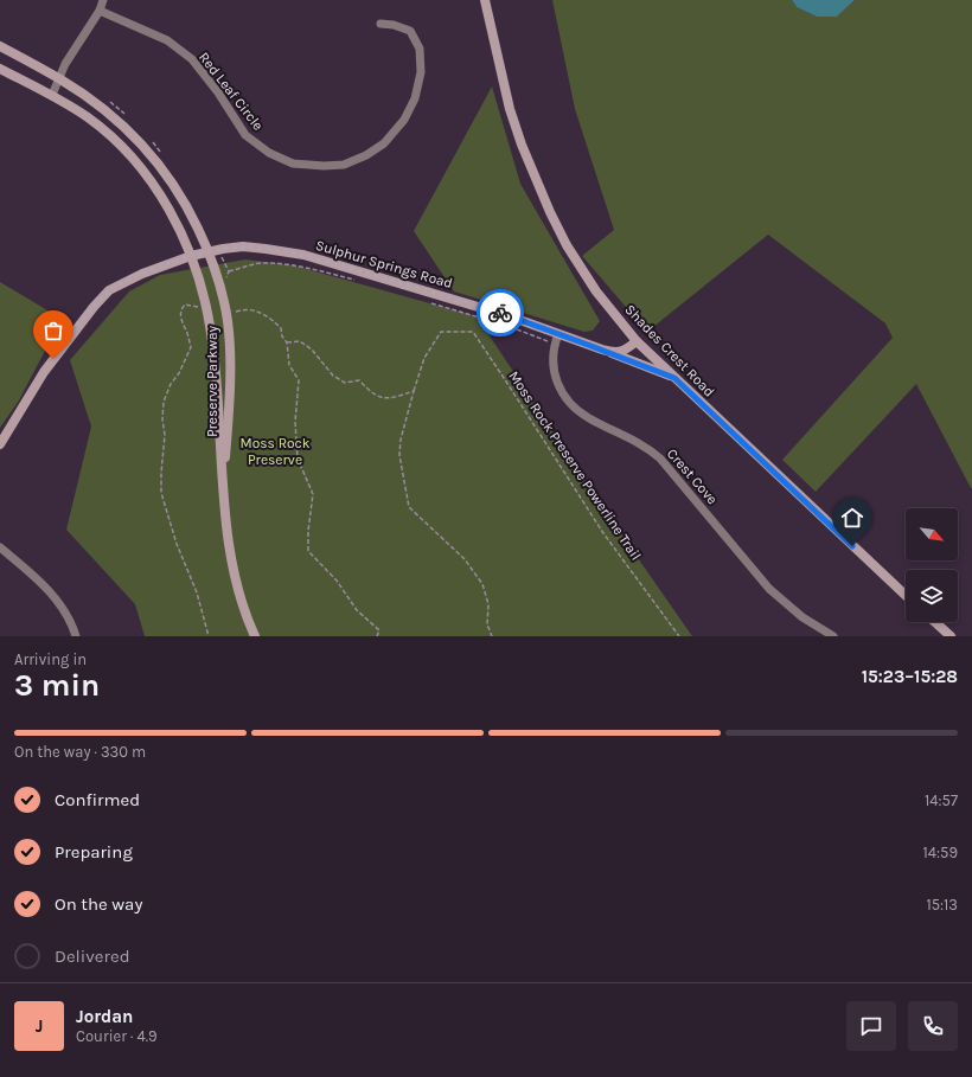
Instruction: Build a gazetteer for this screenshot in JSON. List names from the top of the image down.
{
  "streets": {
    "street": [
      "Red Leaf Circle",
      "Sulphur Springs Road",
      "Shades Crest Road",
      "Preserve Parkway",
      "Crest Cove"
    ],
    "path": ["Moss Rock Preserve Powerline Trail"]
  },
  "crossings": [
    ["Sulphur Springs Road", "Shades Crest Road"],
    ["Sulphur Springs Road", "Preserve Parkway"],
    ["Sulphur Springs Road", "Crest Cove"]
  ],
  "parks": ["Moss Rock Preserve"],
  "north": "bottom right",
  "page": {
    "heading": ["3 min", "Arriving in", "15:23–15:28"],
    "panel": ["Jordan", "Courier · 4.9"],
    "bar": "On the way · 330 m",
    "list": [
      ["Confirmed", "14:57"],
      ["Preparing", "14:59"],
      ["On the way", "15:13"],
      "Delivered"
    ],
    "round": "J"
  }
}
